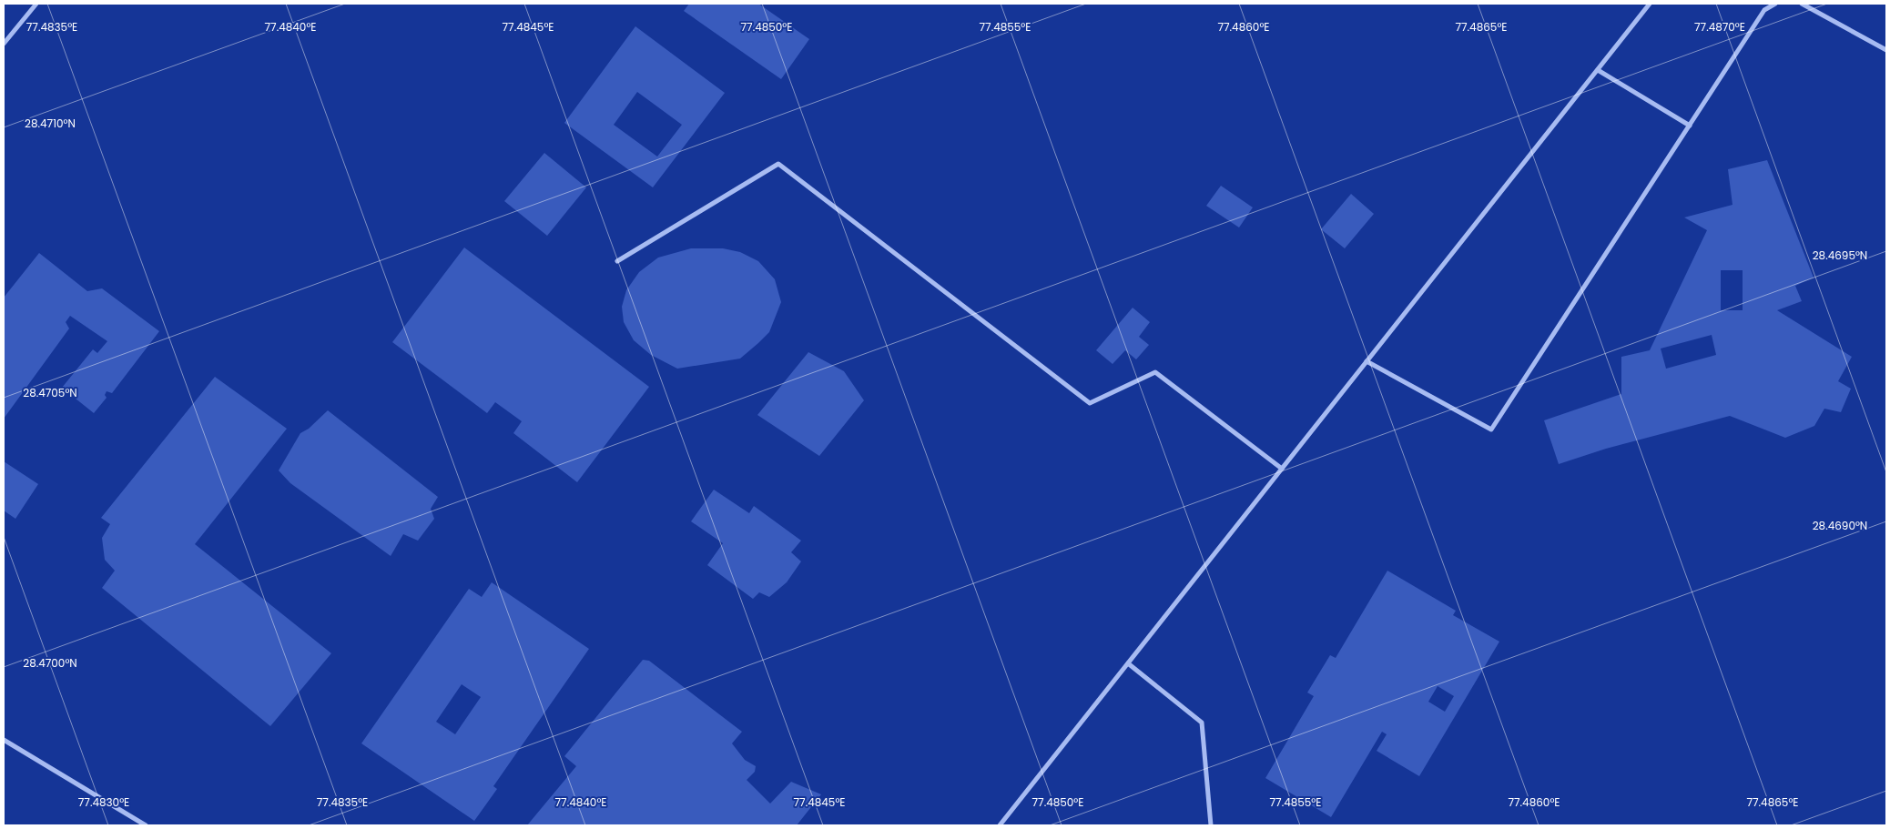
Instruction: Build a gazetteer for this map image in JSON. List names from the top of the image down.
{
  "coordinates": [
    "77.4835°E",
    "77.4840°E",
    "77.4845°E",
    "77.4850°E",
    "77.4855°E",
    "77.4860°E",
    "77.4865°E",
    "77.4870°E",
    "28.4710°N",
    "28.4695°N",
    "28.4705°N",
    "28.4690°N",
    "28.4700°N",
    "77.4830°E"
  ]
}
